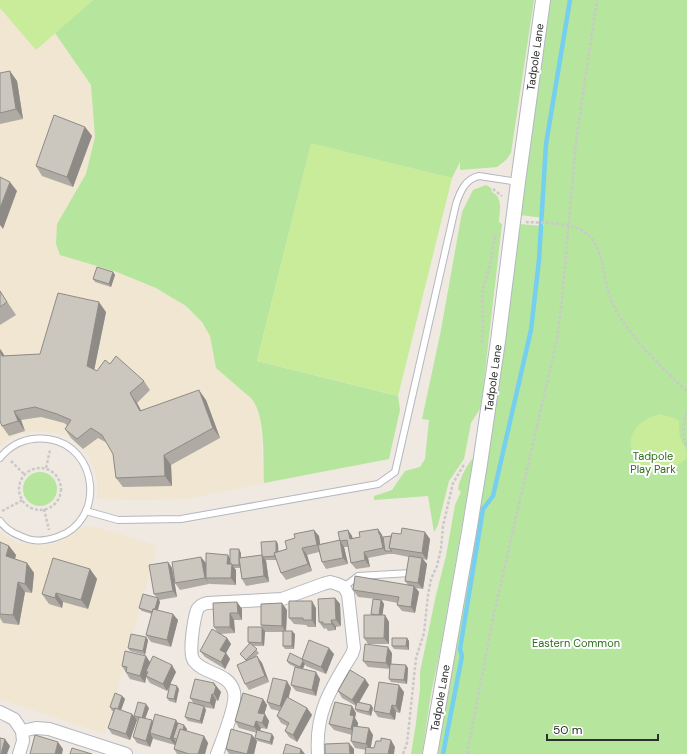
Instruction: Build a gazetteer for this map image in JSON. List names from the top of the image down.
{
  "streets": {
    "street": ["Tadpole Lane"]
  },
  "parks": ["Tadpole Play Park", "Eastern Common"],
  "scale_bar": "50 m"
}
